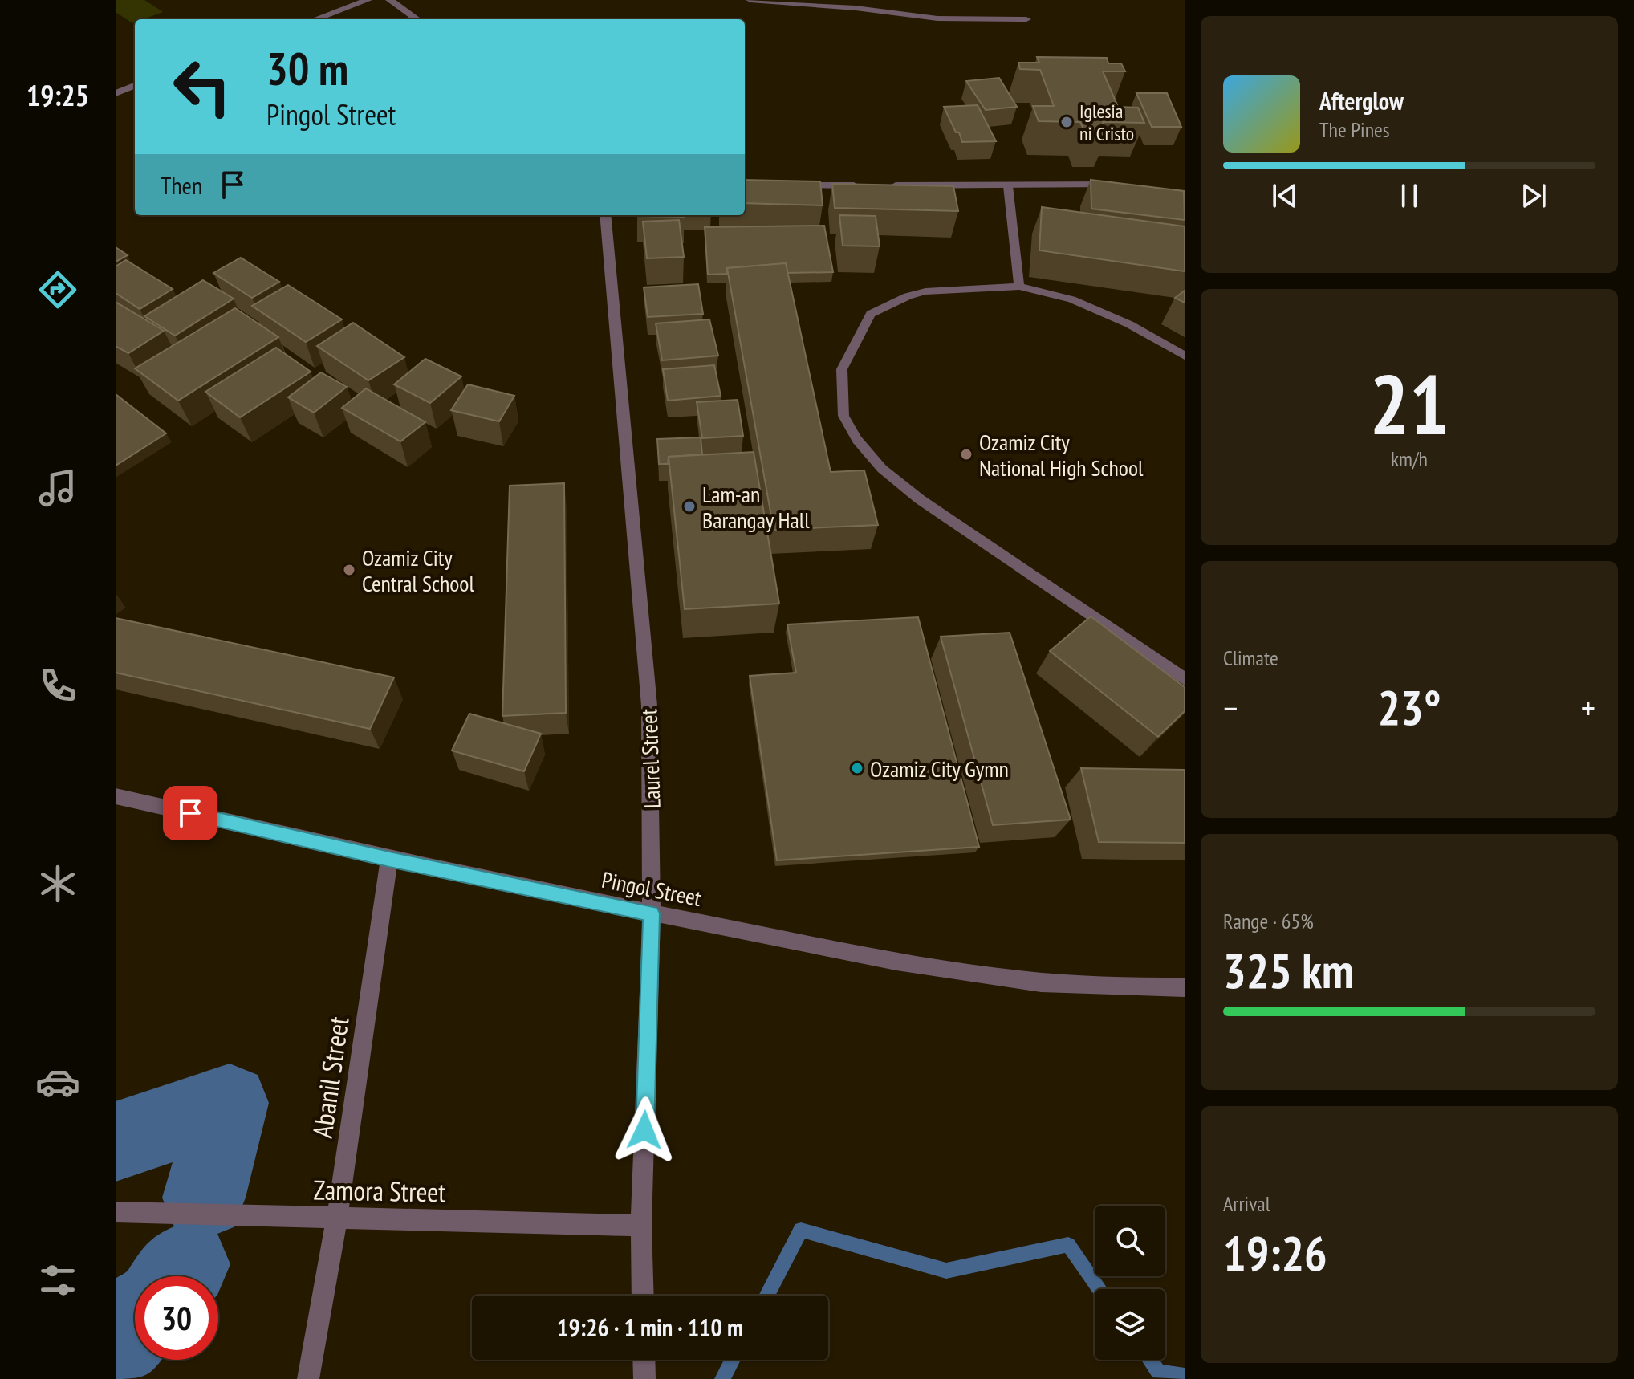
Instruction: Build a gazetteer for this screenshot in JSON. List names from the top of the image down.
{
  "streets": {
    "street": [
      "Laurel Street",
      "Pingol Street",
      "Abanil Street",
      "Zamora Street"
    ]
  },
  "crossings": [
    ["Laurel Street", "Pingol Street"],
    ["Laurel Street", "Zamora Street"],
    ["Pingol Street", "Abanil Street"],
    ["Abanil Street", "Zamora Street"]
  ],
  "places": [
    "Iglesia ni Cristo",
    "Ozamiz City National High School",
    "Lam-an Barangay Hall",
    "Ozamiz City Central School",
    "Ozamiz City Gymn"
  ],
  "page": {
    "tabs": "19:25",
    "turn": ["30 m", "Pingol Street"],
    "song": ["Afterglow", "The Pines"],
    "then": "Then",
    "tile": [
      ["21", "km/h"],
      "Climate",
      ["Range · 65%", "325 km"],
      ["Arrival", "19:26"]
    ],
    "heat": ["−", "23°", "+"],
    "limit": "30",
    "trip": "19:26 · 1 min · 110 m"
  }
}
